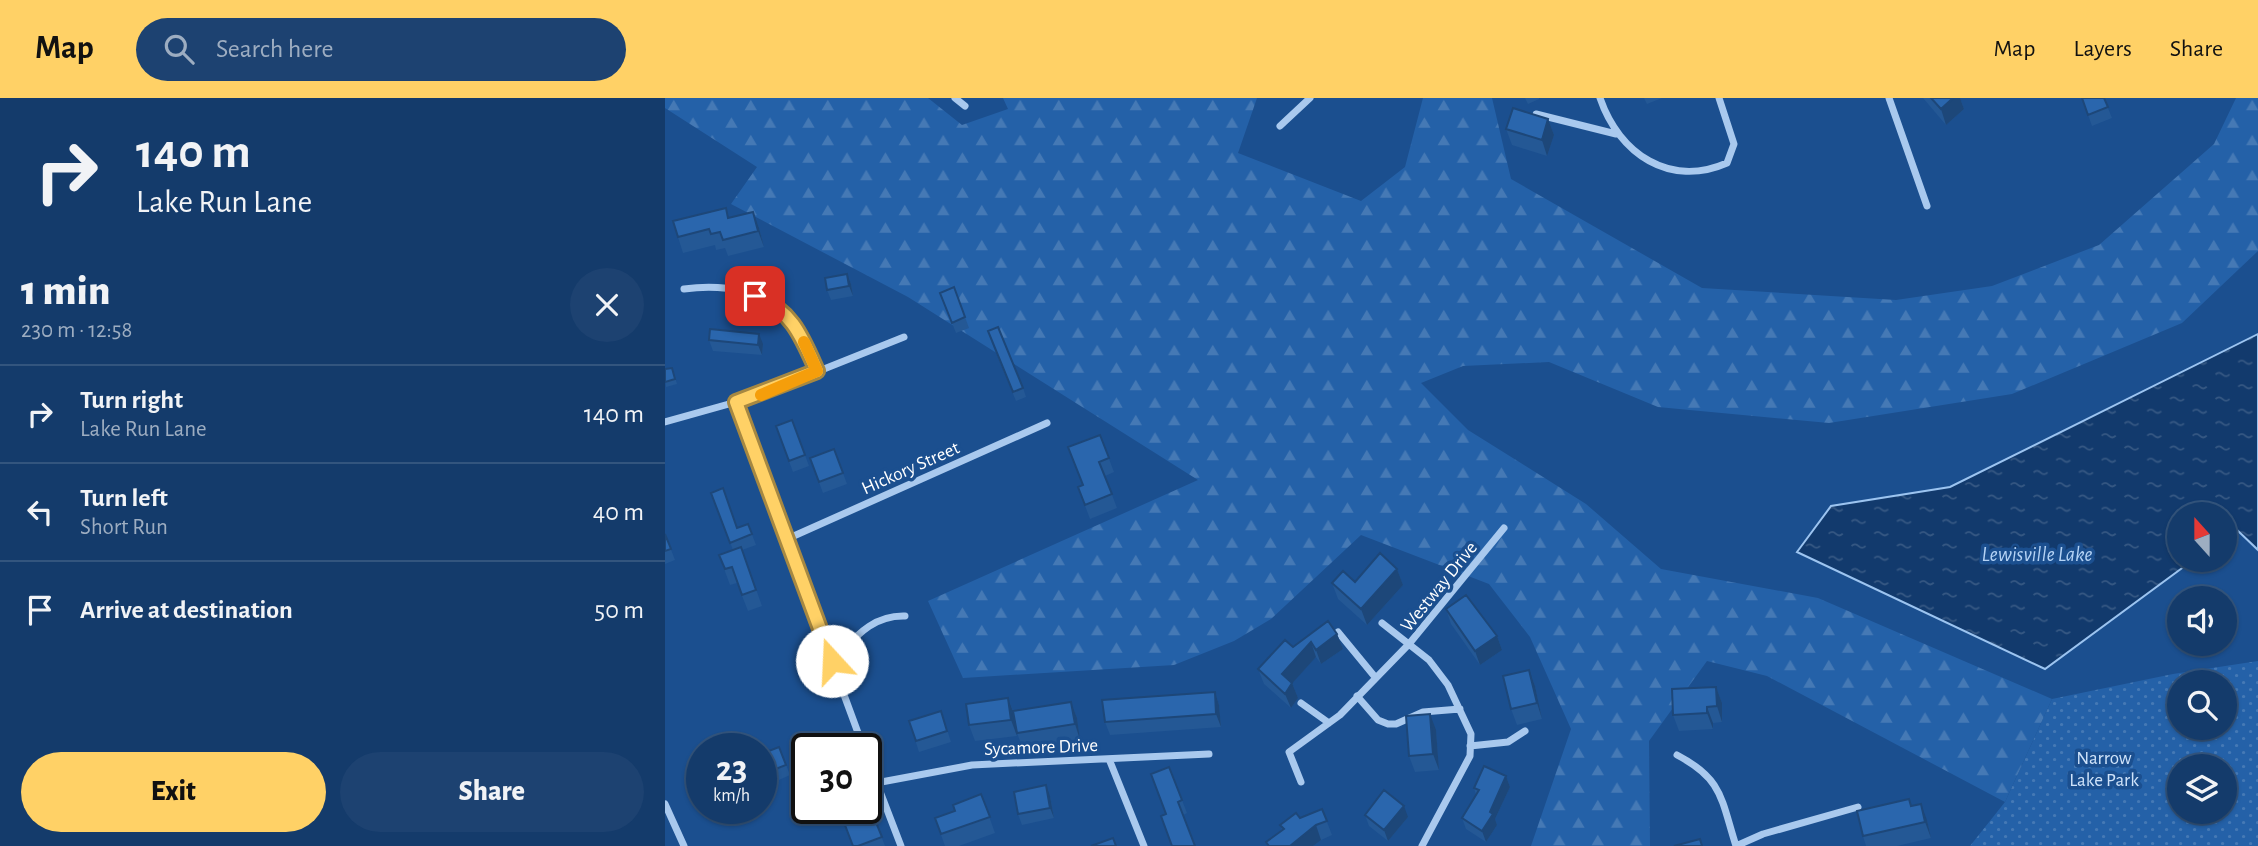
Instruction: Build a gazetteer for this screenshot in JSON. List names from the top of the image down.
{
  "streets": {
    "street": ["Hickory Street", "Westway Drive", "Sycamore Drive"]
  },
  "water": ["Lewisville Lake"],
  "parks": ["Narrow Lake Park"],
  "north": "top",
  "page": {
    "header": "Map",
    "search": "Search here",
    "nav": ["Map", "Layers", "Share"],
    "turn": ["140 m", "Lake Run Lane"],
    "heading": ["1 min", "230 m · 12:58"],
    "list": [
      {
        "name": "Turn right",
        "note": "Lake Run Lane",
        "value": "140 m"
      },
      {
        "name": "Turn left",
        "note": "Short Run",
        "value": "40 m"
      },
      {
        "name": "Arrive at destination",
        "value": "50 m"
      }
    ],
    "speed": "23 km/h",
    "limit": "30",
    "buttons": ["Exit", "Share"]
  }
}
